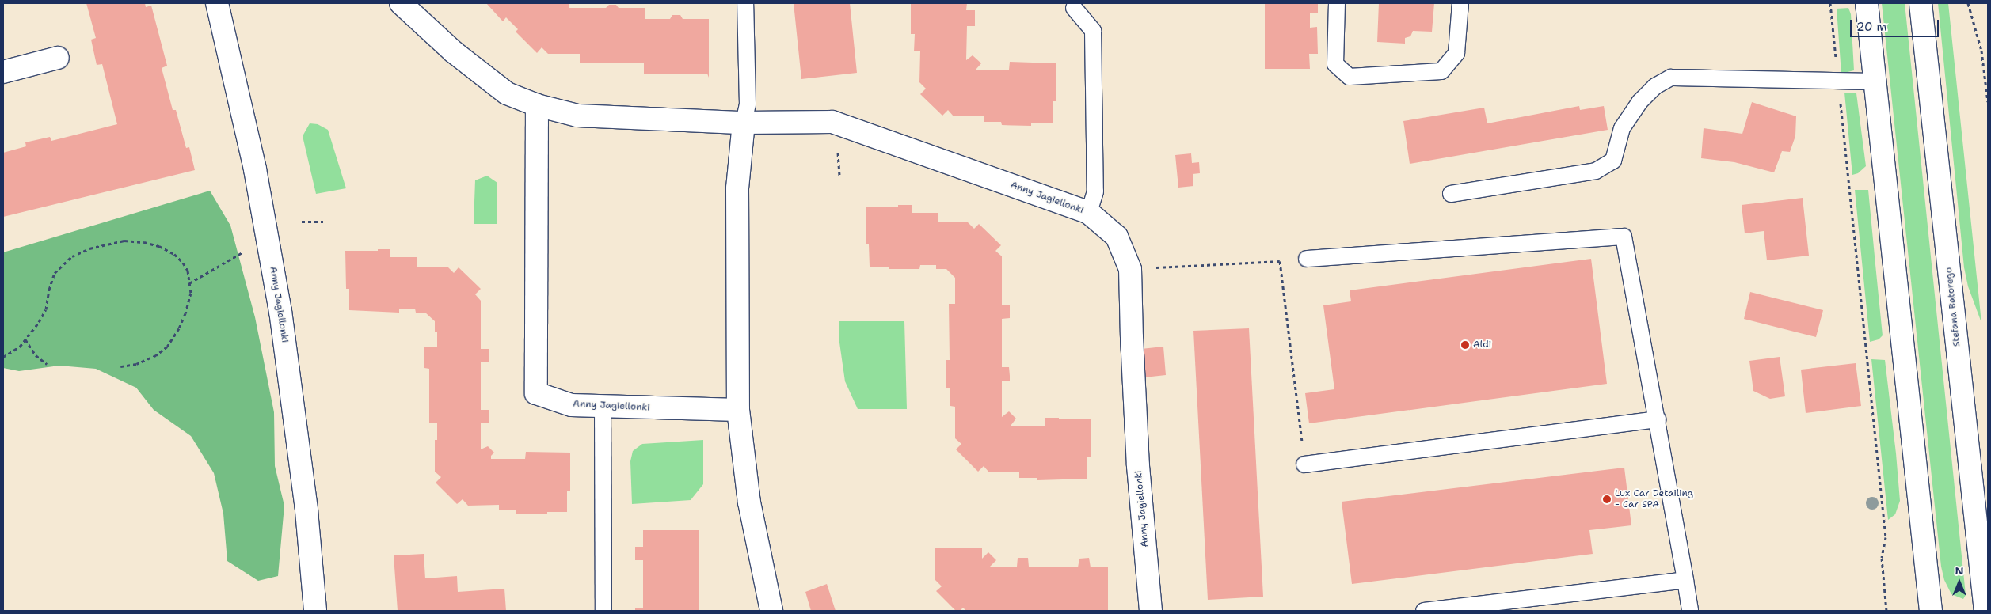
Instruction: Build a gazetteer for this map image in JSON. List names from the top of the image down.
{
  "streets": {
    "street": ["Anny Jagiellonki", "Stefana Batorego"]
  },
  "places": ["Aldi", "Lux Car Detailing - Car SPA"],
  "scale_bar": "20 m",
  "north": "top"
}
